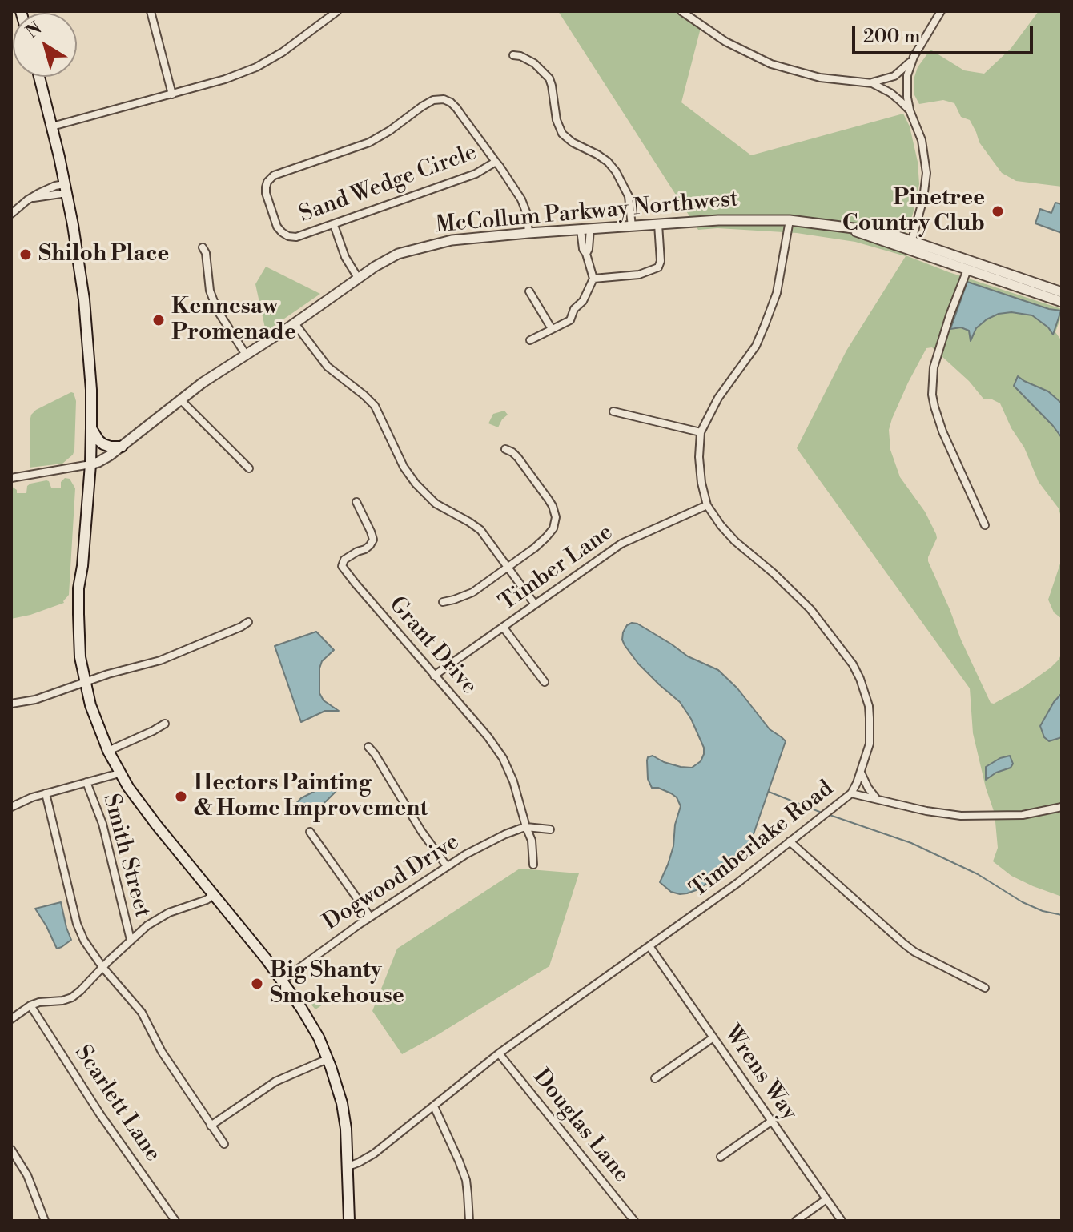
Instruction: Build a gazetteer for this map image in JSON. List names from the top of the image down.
{
  "streets": {
    "street": [
      "Sand Wedge Circle",
      "McCollum Parkway Northwest",
      "Timber Lane",
      "Grant Drive",
      "Timberlake Road",
      "Smith Street",
      "Dogwood Drive",
      "Wrens Way",
      "Scarlett Lane",
      "Douglas Lane"
    ]
  },
  "crossings": [
    ["Sand Wedge Circle", "McCollum Parkway Northwest"],
    ["McCollum Parkway Northwest", "Timberlake Road"],
    ["Timber Lane", "Grant Drive"],
    ["Timber Lane", "Timberlake Road"],
    ["Grant Drive", "Dogwood Drive"],
    ["Timberlake Road", "Wrens Way"],
    ["Timberlake Road", "Douglas Lane"]
  ],
  "places": [
    "Pinetree Country Club",
    "Shiloh Place",
    "Kennesaw Promenade",
    "Hectors Painting & Home Improvement",
    "Big Shanty Smokehouse"
  ],
  "scale_bar": "200 m",
  "north": "top left"
}
